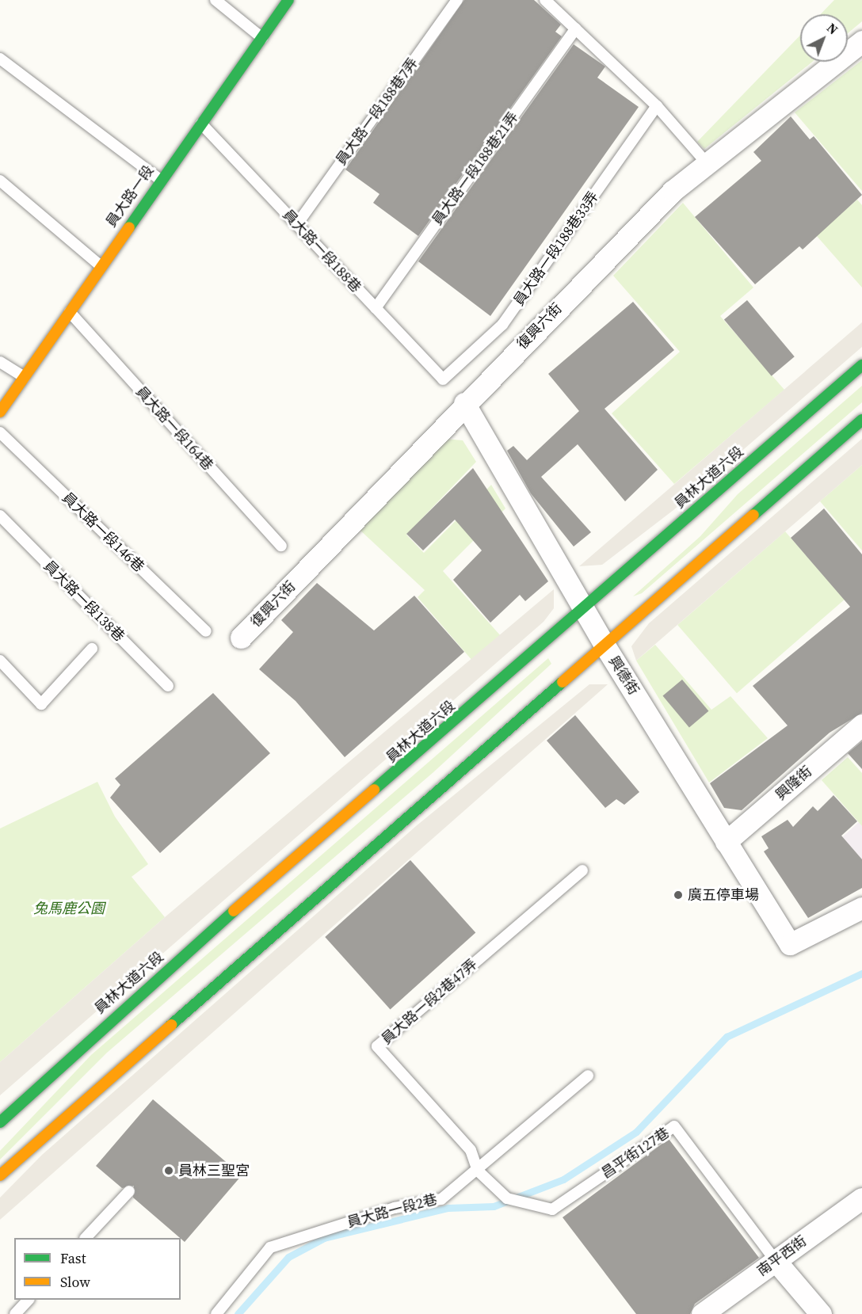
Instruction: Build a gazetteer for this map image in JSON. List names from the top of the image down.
{
  "streets": {
    "main road": ["員大路一段", "員林大道六段"],
    "street": [
      "復興六街",
      "興德街",
      "興隆街",
      "南平西街"
    ],
    "lane": [
      "員大路一段188巷7弄",
      "員大路一段188巷21弄",
      "員大路一段188巷33弄",
      "員大路一段188巷",
      "員大路一段164巷",
      "員大路一段146巷",
      "員大路一段138巷",
      "員大路一段2巷47弄",
      "昌平街127巷",
      "員大路一段2巷"
    ]
  },
  "crossings": [
    ["員大路一段188巷7弄", "員大路一段188巷"],
    ["員大路一段188巷21弄", "員大路一段188巷"],
    ["員大路一段", "員大路一段188巷"],
    ["員大路一段", "員大路一段164巷"],
    ["員大路一段188巷33弄", "員大路一段188巷"],
    ["復興六街", "興德街"],
    ["員林大道六段", "興德街"],
    ["興德街", "興隆街"],
    ["員大路一段2巷47弄", "昌平街127巷"],
    ["員大路一段2巷47弄", "員大路一段2巷"],
    ["昌平街127巷", "員大路一段2巷"],
    ["昌平街127巷", "南平西街"]
  ],
  "parks": ["兔馬鹿公園"],
  "places": ["廣五停車場", "員林三聖宮"],
  "legend": ["Fast", "Slow"],
  "north": "top right"
}
